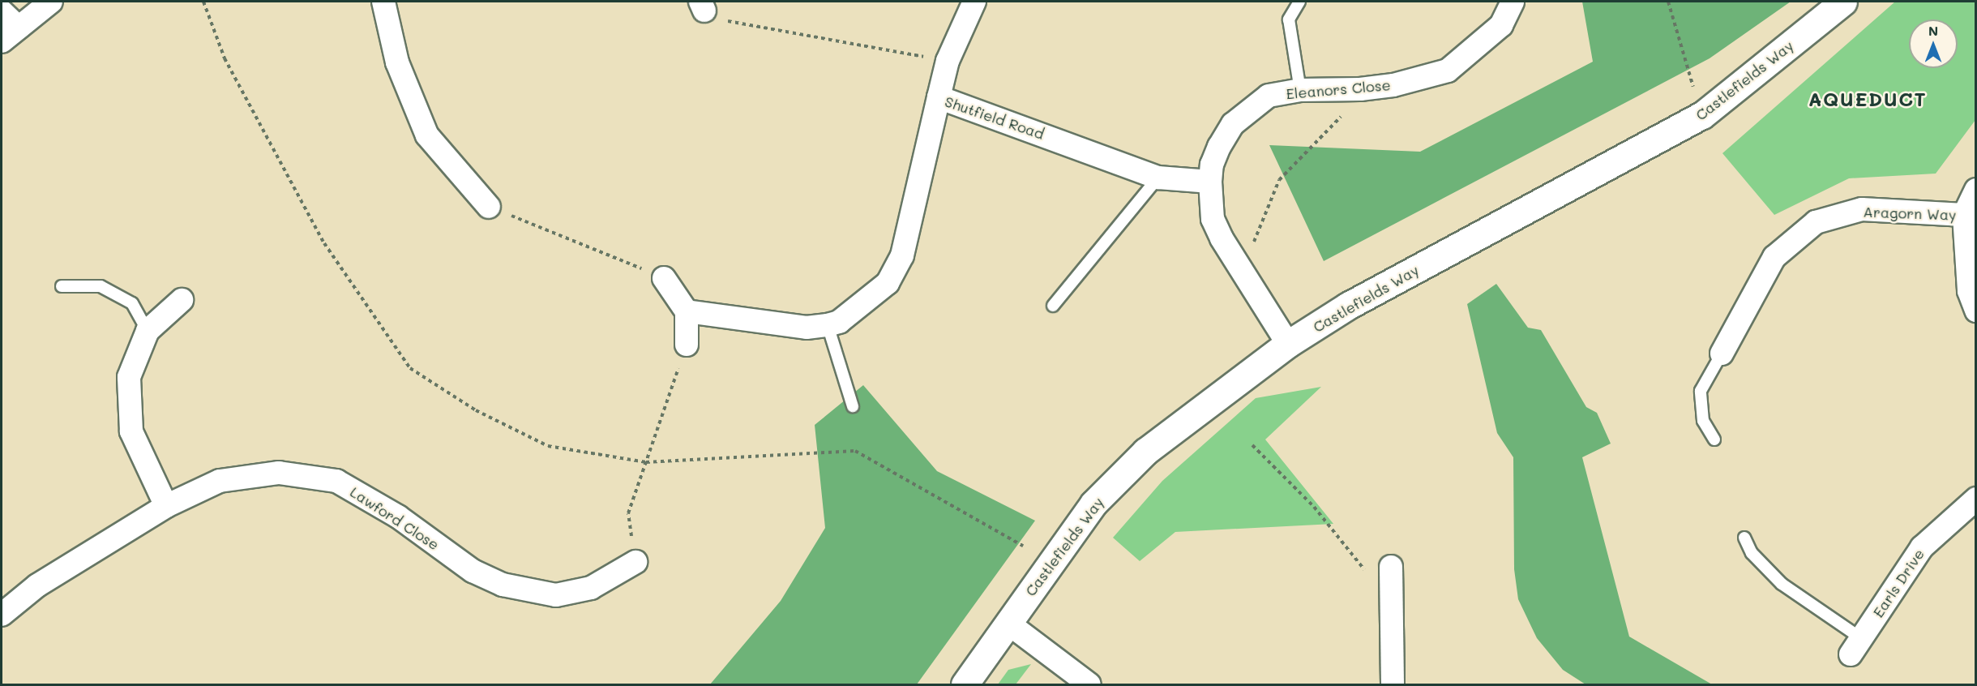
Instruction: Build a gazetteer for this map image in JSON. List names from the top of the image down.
{
  "streets": {
    "main road": ["Castlefields Way"],
    "street": [
      "Eleanors Close",
      "Shutfield Road",
      "Aragorn Way",
      "Lawford Close",
      "Earls Drive"
    ]
  },
  "crossings": [
    ["Eleanors Close", "Shutfield Road"]
  ],
  "districts": ["AQUEDUCT"],
  "north": "top"
}
